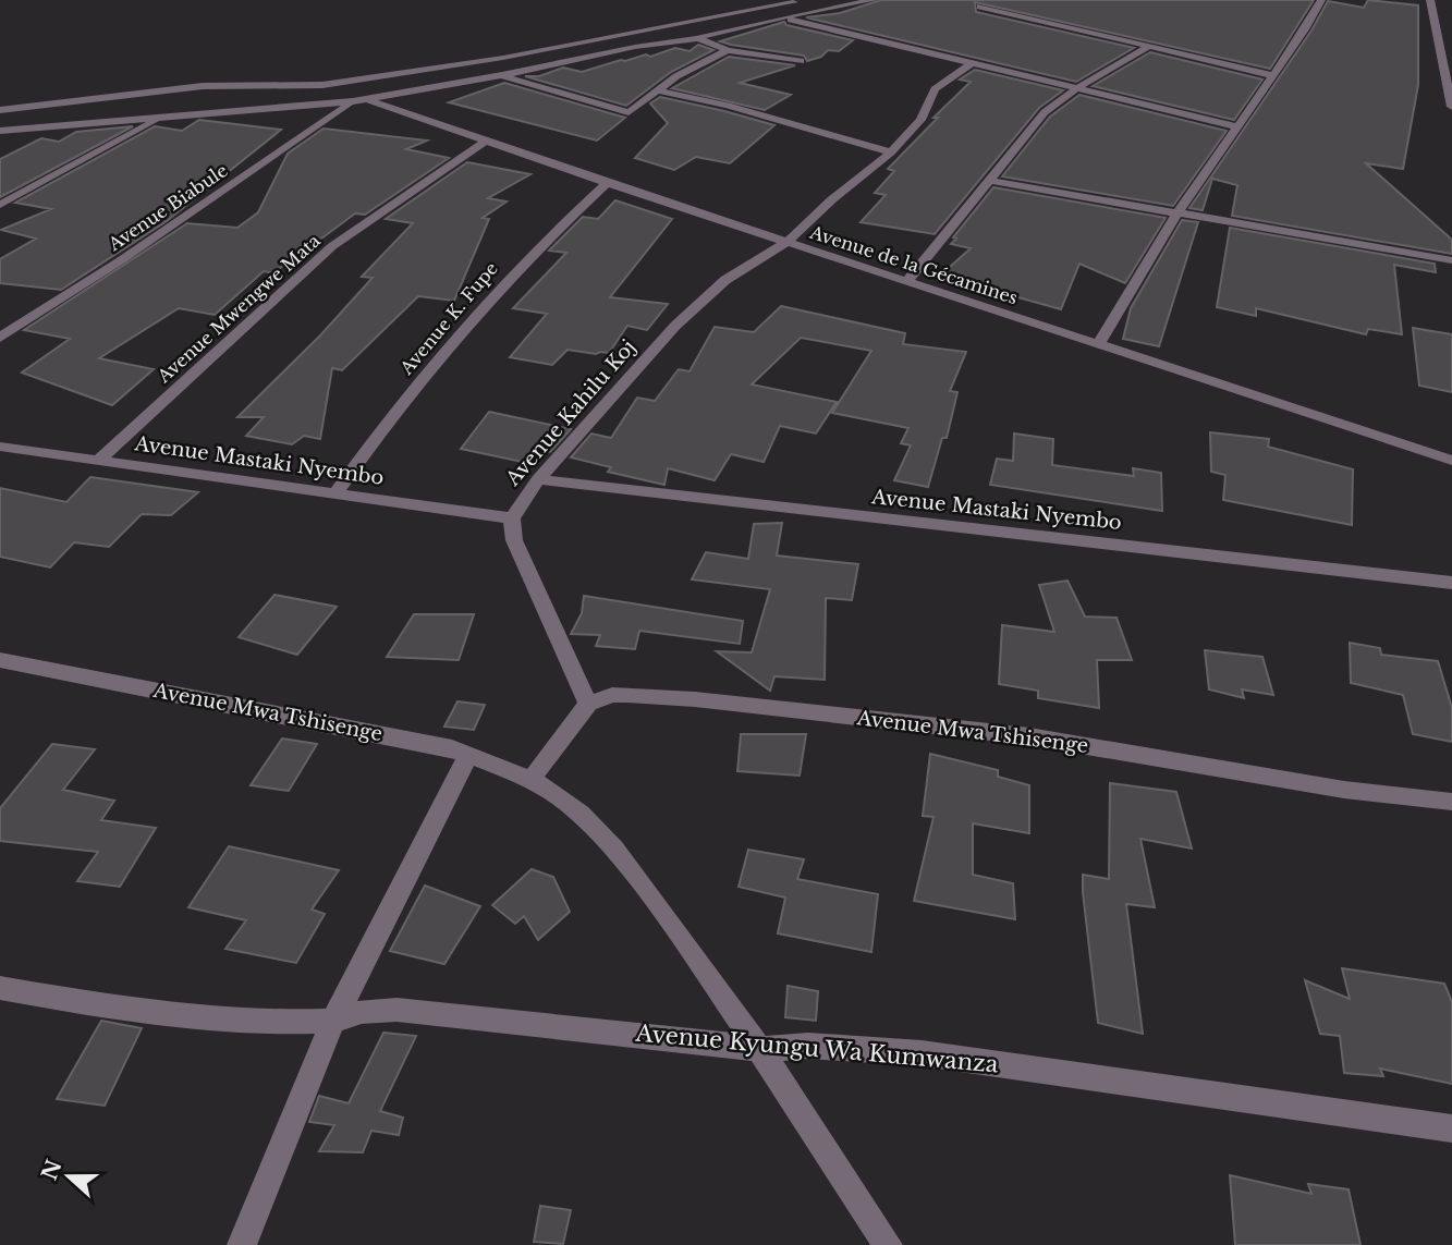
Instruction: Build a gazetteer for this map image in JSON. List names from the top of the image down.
{
  "streets": {
    "street": [
      "Avenue Biabule",
      "Avenue de la Gécamines",
      "Avenue Mwengwe Mata",
      "Avenue K. Fupe",
      "Avenue Kahilu Koj",
      "Avenue Mastaki Nyembo",
      "Avenue Mwa Tshisenge",
      "Avenue Kyungu Wa Kumwanza"
    ]
  },
  "crossings": [
    ["Avenue Biabule", "Avenue de la Gécamines"],
    ["Avenue de la Gécamines", "Avenue Mwengwe Mata"],
    ["Avenue de la Gécamines", "Avenue K. Fupe"],
    ["Avenue de la Gécamines", "Avenue Kahilu Koj"],
    ["Avenue Mwengwe Mata", "Avenue Mastaki Nyembo"],
    ["Avenue K. Fupe", "Avenue Mastaki Nyembo"],
    ["Avenue Kahilu Koj", "Avenue Mastaki Nyembo"],
    ["Avenue Kahilu Koj", "Avenue Mwa Tshisenge"],
    ["Avenue Mwa Tshisenge", "Avenue Kyungu Wa Kumwanza"]
  ],
  "north": "left"
}
